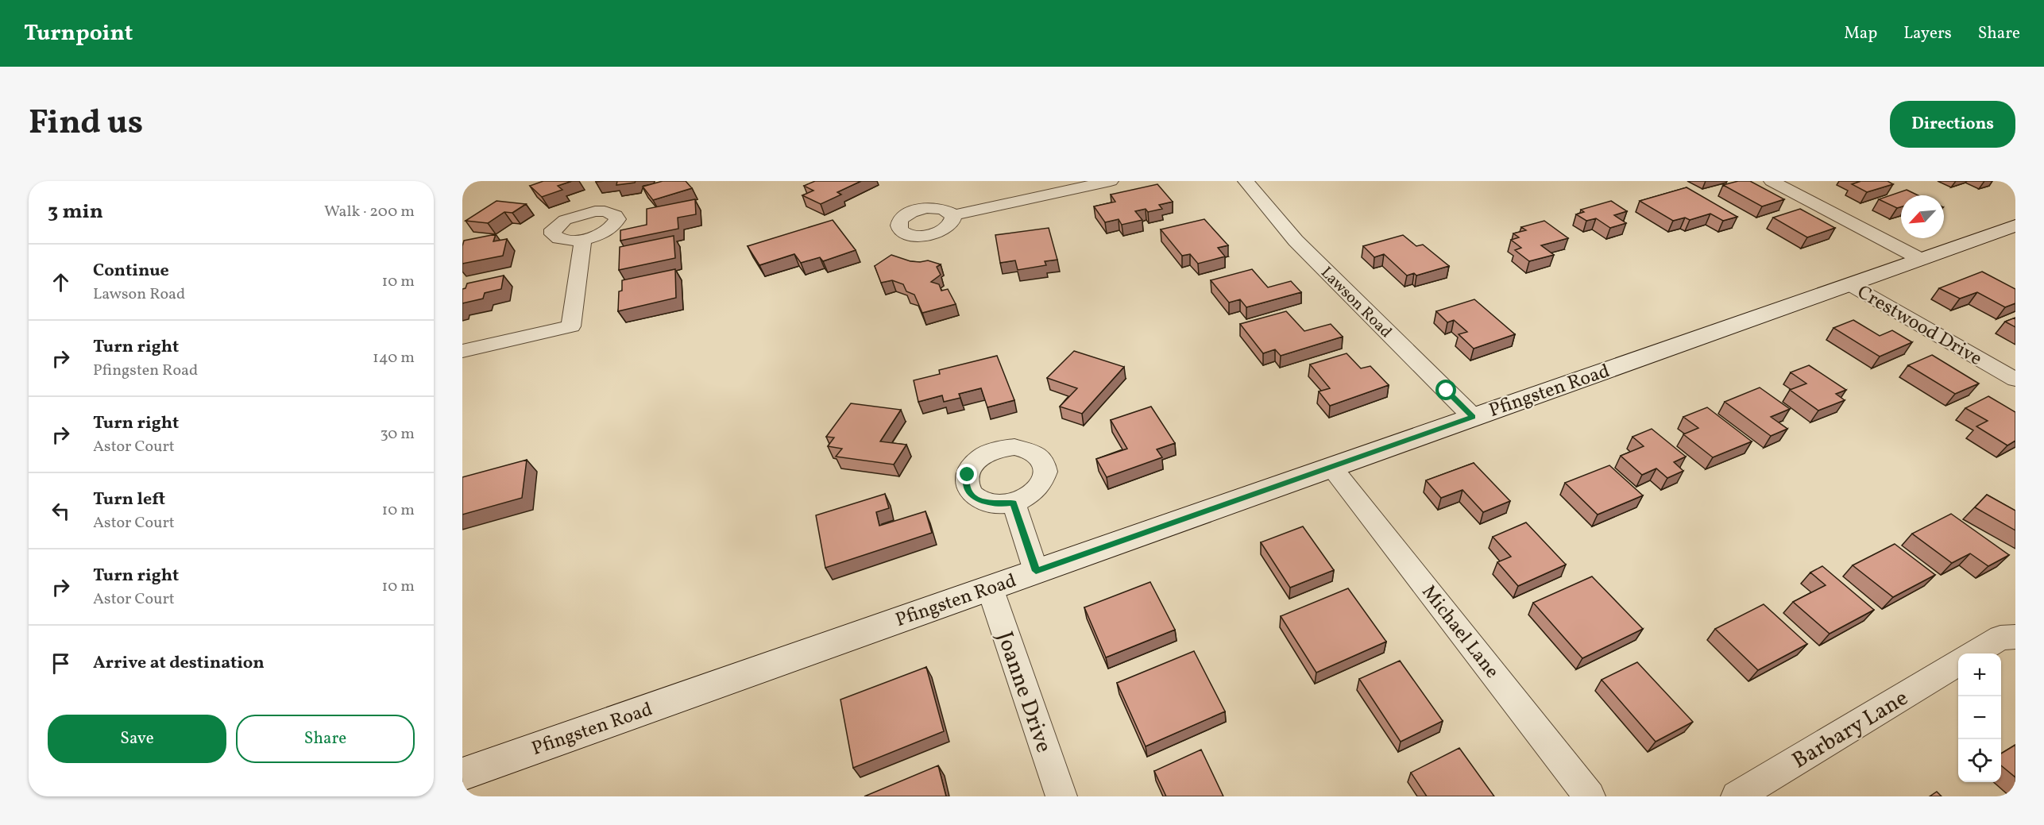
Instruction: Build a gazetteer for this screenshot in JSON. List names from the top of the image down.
{
  "streets": {
    "main road": ["Pfingsten Road"],
    "street": [
      "Lawson Road",
      "Crestwood Drive",
      "Michael Lane",
      "Joanne Drive",
      "Barbary Lane"
    ]
  },
  "crossings": [
    ["Lawson Road", "Pfingsten Road"],
    ["Crestwood Drive", "Pfingsten Road"],
    ["Pfingsten Road", "Michael Lane"],
    ["Pfingsten Road", "Joanne Drive"]
  ],
  "north": "bottom left",
  "page": {
    "header": "Turnpoint",
    "nav": ["Map", "Layers", "Share"],
    "title": "Find us",
    "buttons": [
      "Directions",
      ["Save", "Share"]
    ],
    "heading": ["3 min", "Walk · 200 m"],
    "list": [
      ["Continue", "Lawson Road", "10 m"],
      ["Turn right", "Pfingsten Road", "140 m"],
      ["Turn right", "Astor Court", "30 m"],
      ["Turn left", "Astor Court", "10 m"],
      ["Turn right", "Astor Court", "10 m"],
      "Arrive at destination"
    ],
    "map_buttons": ["+", "−"]
  }
}
